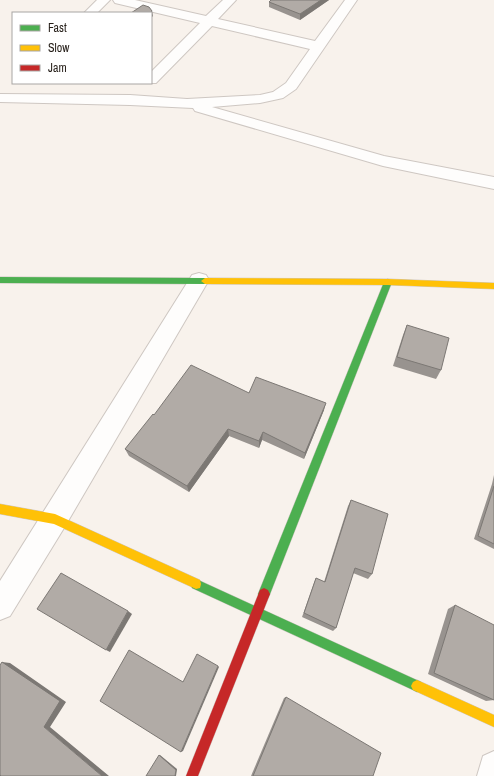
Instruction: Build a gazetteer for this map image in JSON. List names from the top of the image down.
{
  "legend": ["Fast", "Slow", "Jam"]
}
